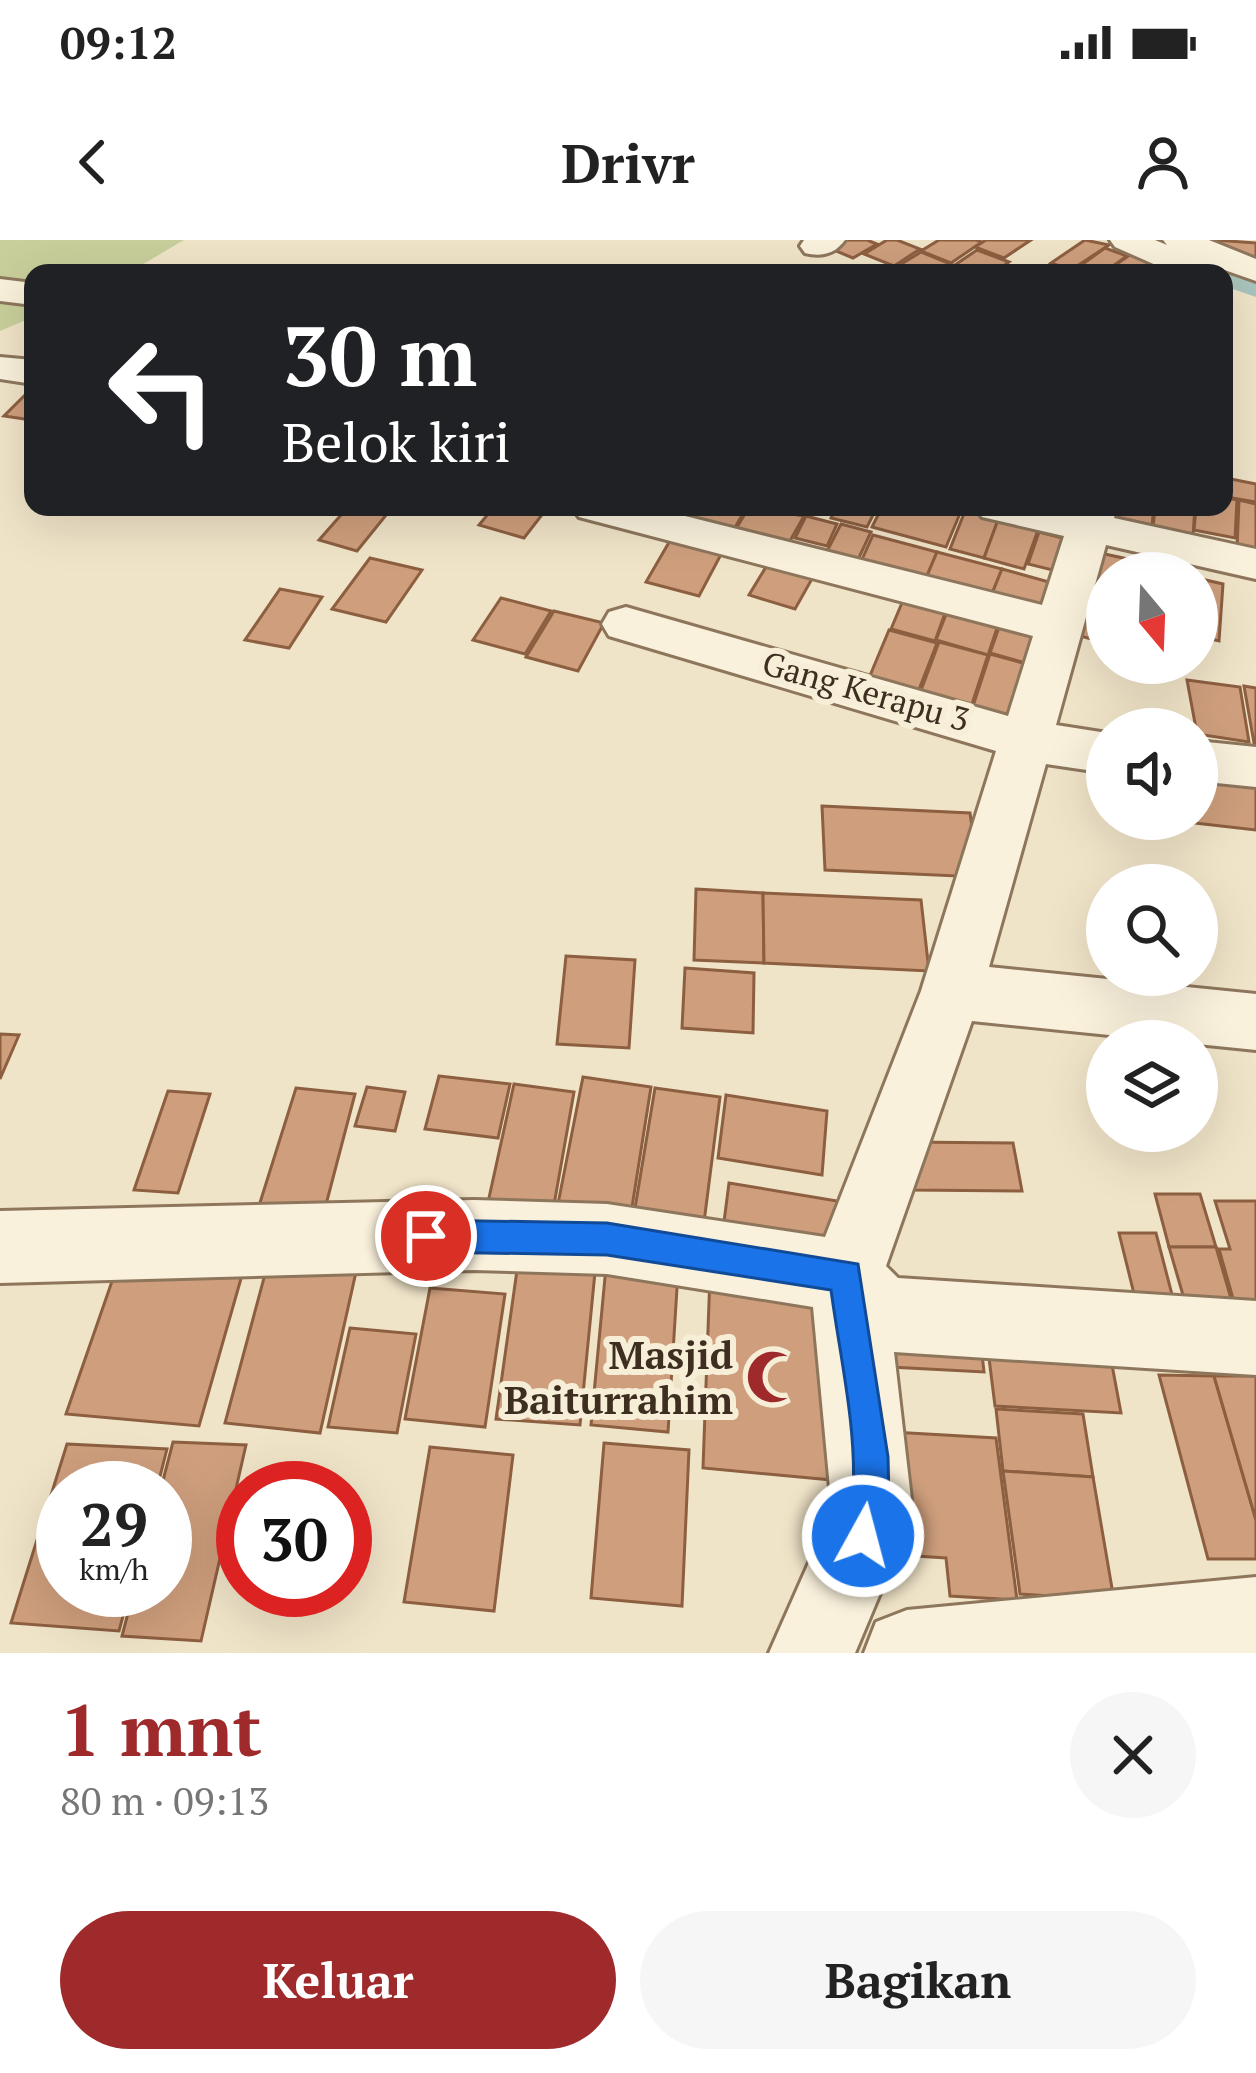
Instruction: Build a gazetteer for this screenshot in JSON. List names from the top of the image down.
{
  "streets": {
    "street": ["Gang Kerapu 3"]
  },
  "places": {
    "mosque": ["Masjid Baiturrahim"]
  },
  "north": "bottom",
  "page": {
    "status": "09:12",
    "header": "Drivr",
    "turn": ["30 m", "Belok kiri"],
    "speed": "29 km/h",
    "limit": "30",
    "heading": ["1 mnt", "80 m · 09:13"],
    "buttons": ["Keluar", "Bagikan"]
  }
}
